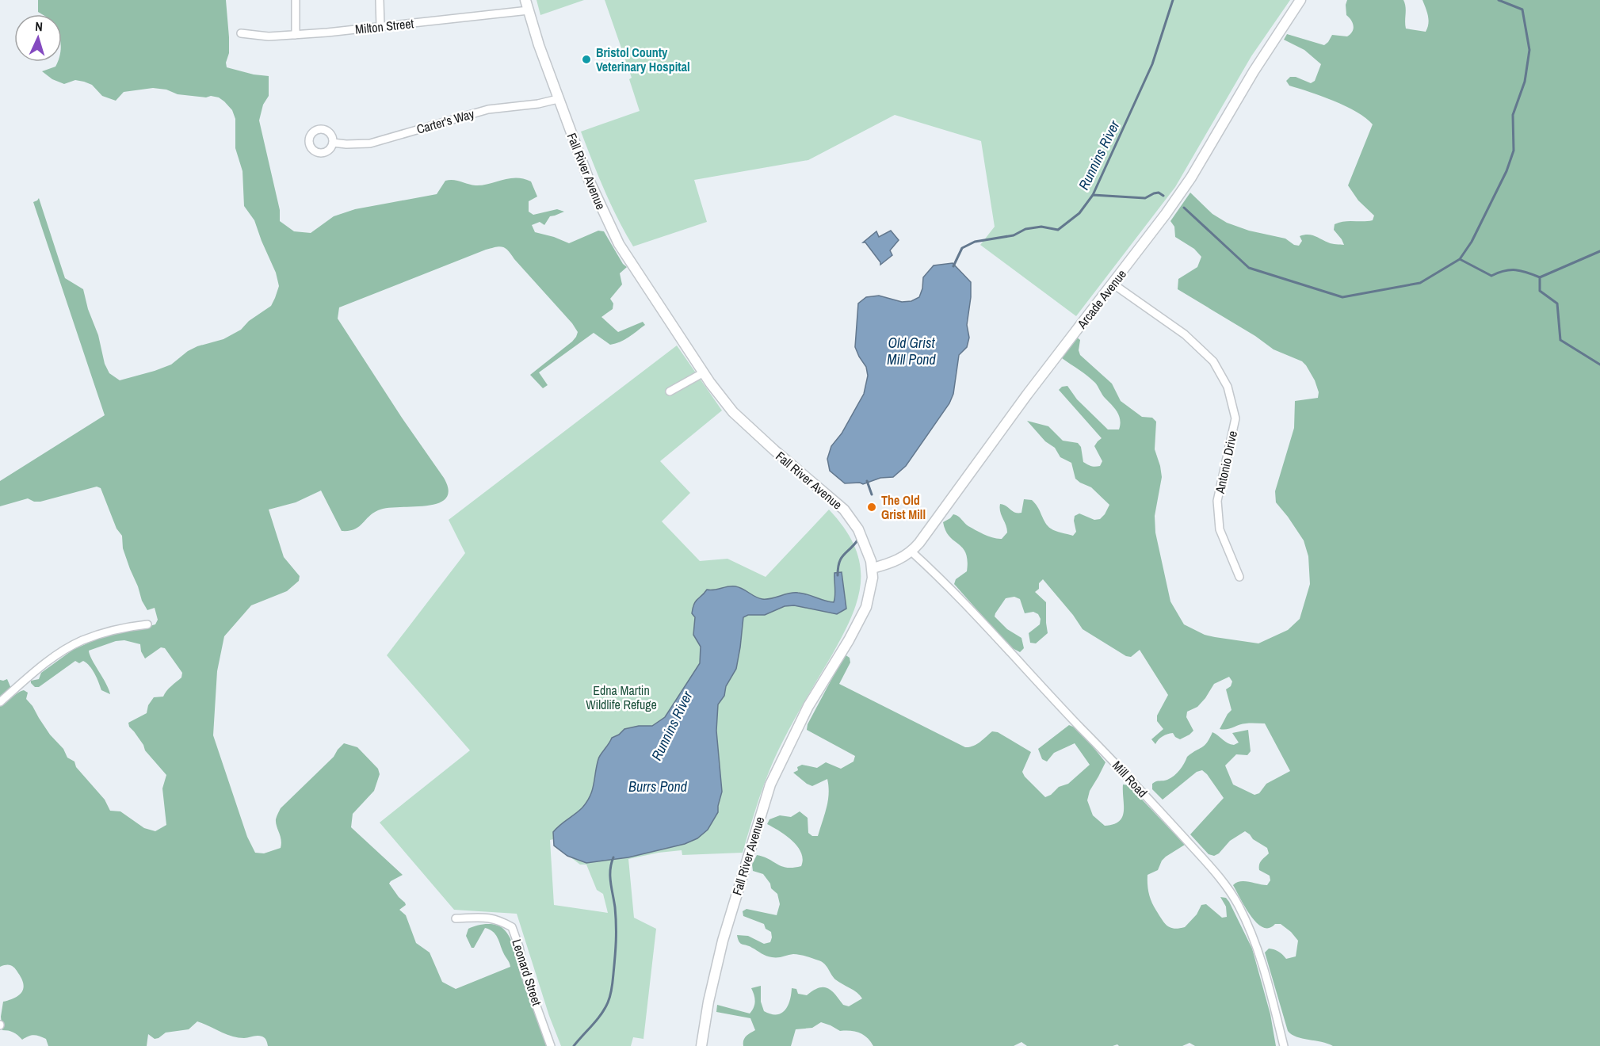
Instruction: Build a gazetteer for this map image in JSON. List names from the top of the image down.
{
  "streets": {
    "main road": ["Fall River Avenue", "Arcade Avenue"],
    "street": [
      "Milton Street",
      "Carter's Way",
      "Antonio Drive",
      "Mill Road",
      "Leonard Street"
    ]
  },
  "crossings": [
    ["Milton Street", "Fall River Avenue"],
    ["Carter's Way", "Fall River Avenue"],
    ["Fall River Avenue", "Arcade Avenue"],
    ["Arcade Avenue", "Antonio Drive"],
    ["Arcade Avenue", "Mill Road"]
  ],
  "water": ["Runnins River", "Old Grist Mill Pond", "Burrs Pond"],
  "parks": ["Edna Martin Wildlife Refuge"],
  "places": ["Bristol County Veterinary Hospital", "The Old Grist Mill"],
  "north": "top"
}
